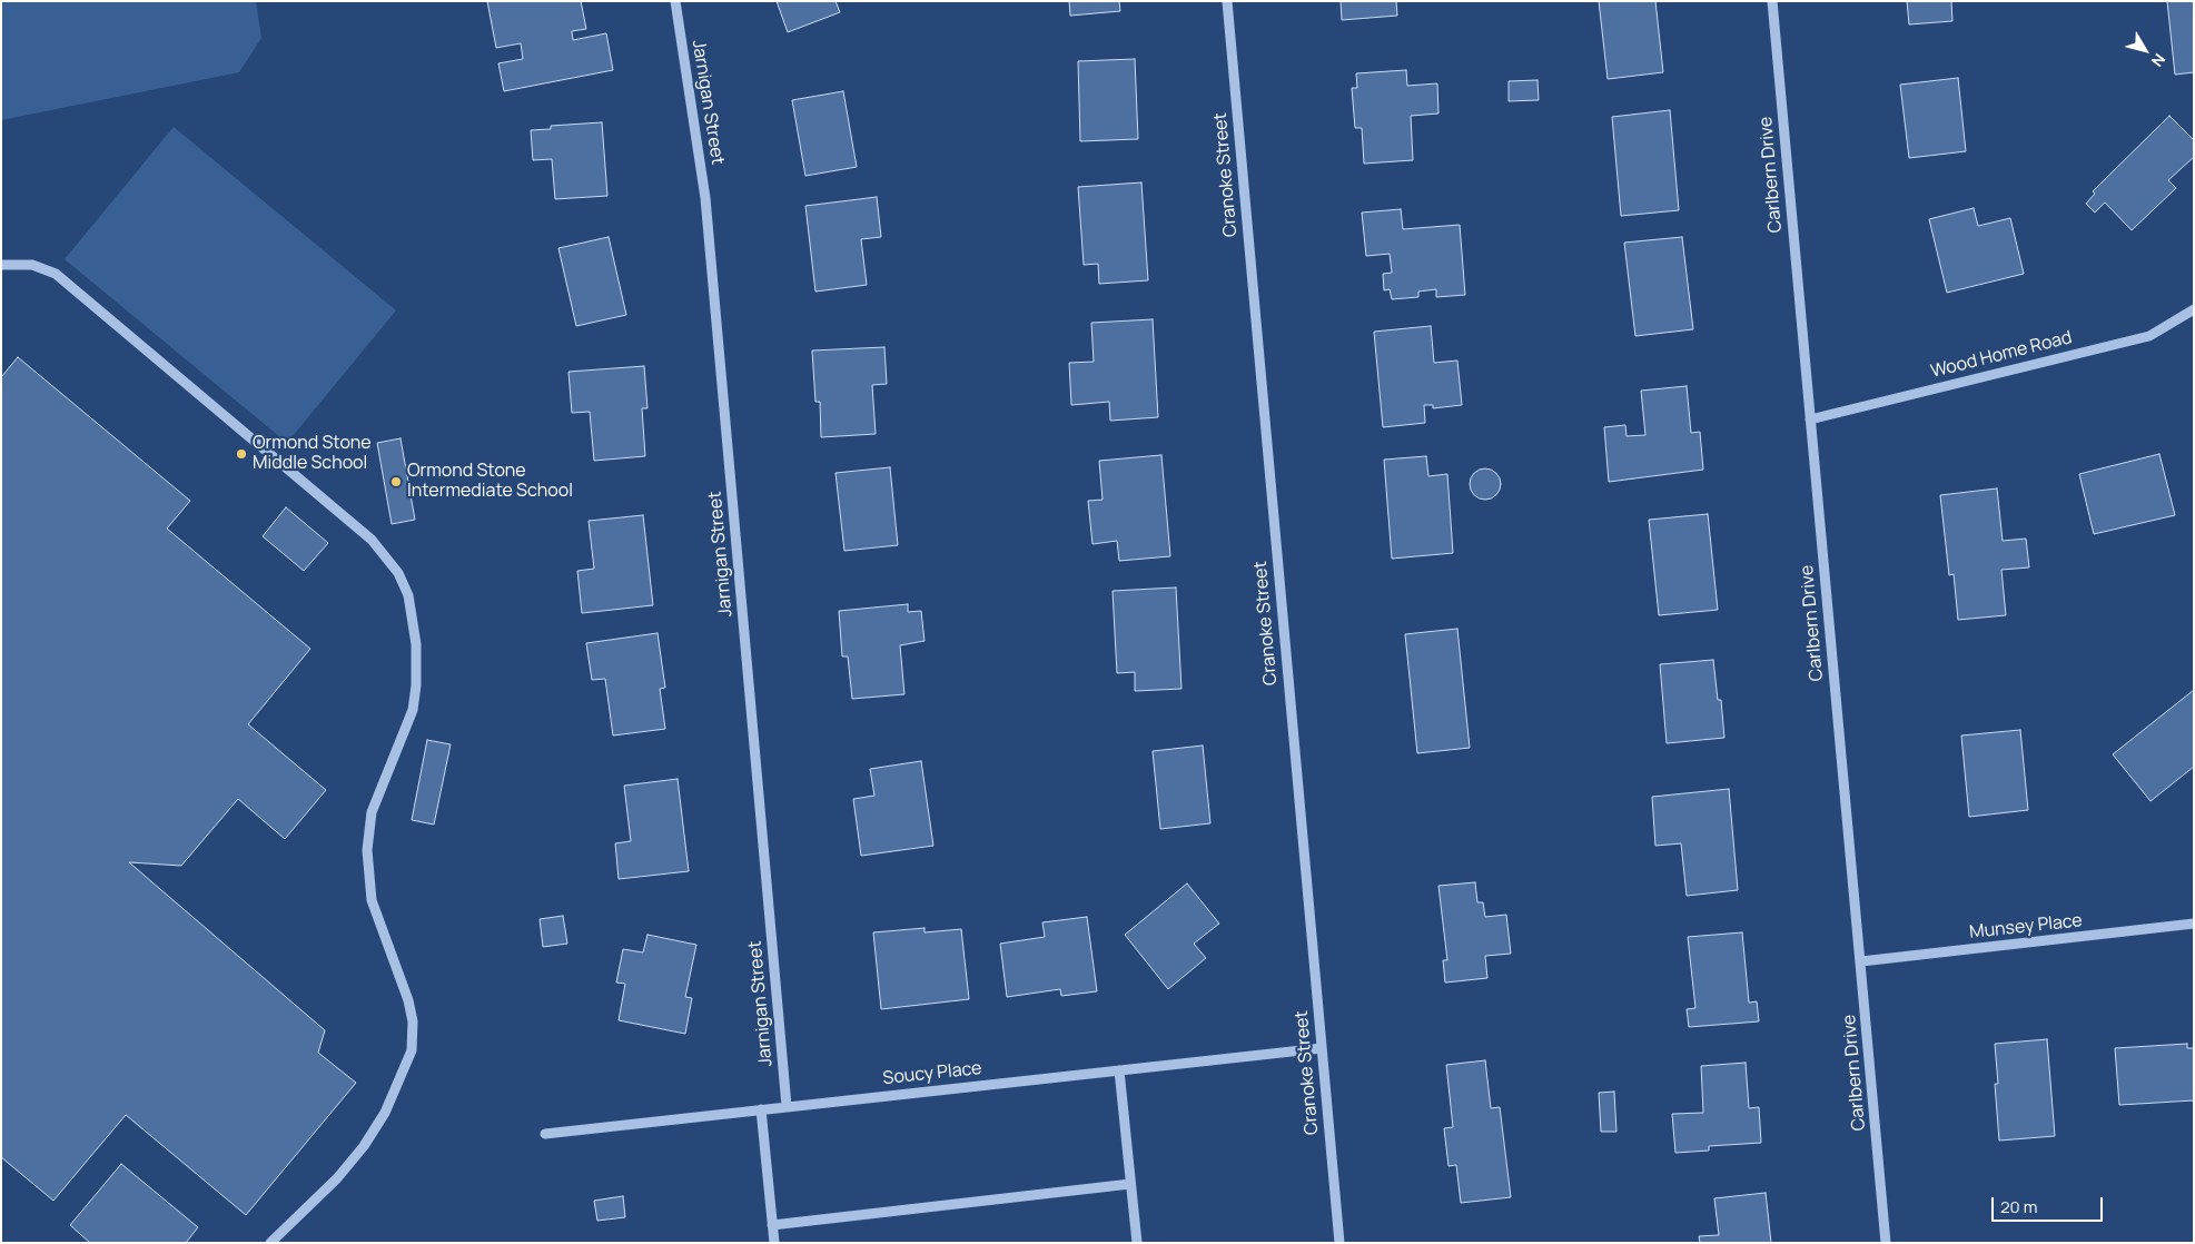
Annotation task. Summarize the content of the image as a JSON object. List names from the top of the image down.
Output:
{
  "streets": {
    "street": [
      "Jarnigan Street",
      "Cranoke Street",
      "Carlbern Drive",
      "Wood Home Road",
      "Munsey Place",
      "Soucy Place"
    ]
  },
  "crossings": [
    ["Jarnigan Street", "Soucy Place"],
    ["Cranoke Street", "Soucy Place"],
    ["Carlbern Drive", "Wood Home Road"],
    ["Carlbern Drive", "Munsey Place"]
  ],
  "places": ["Ormond Stone Middle School", "Ormond Stone Intermediate School"],
  "scale_bar": "20 m",
  "north": "bottom right"
}
